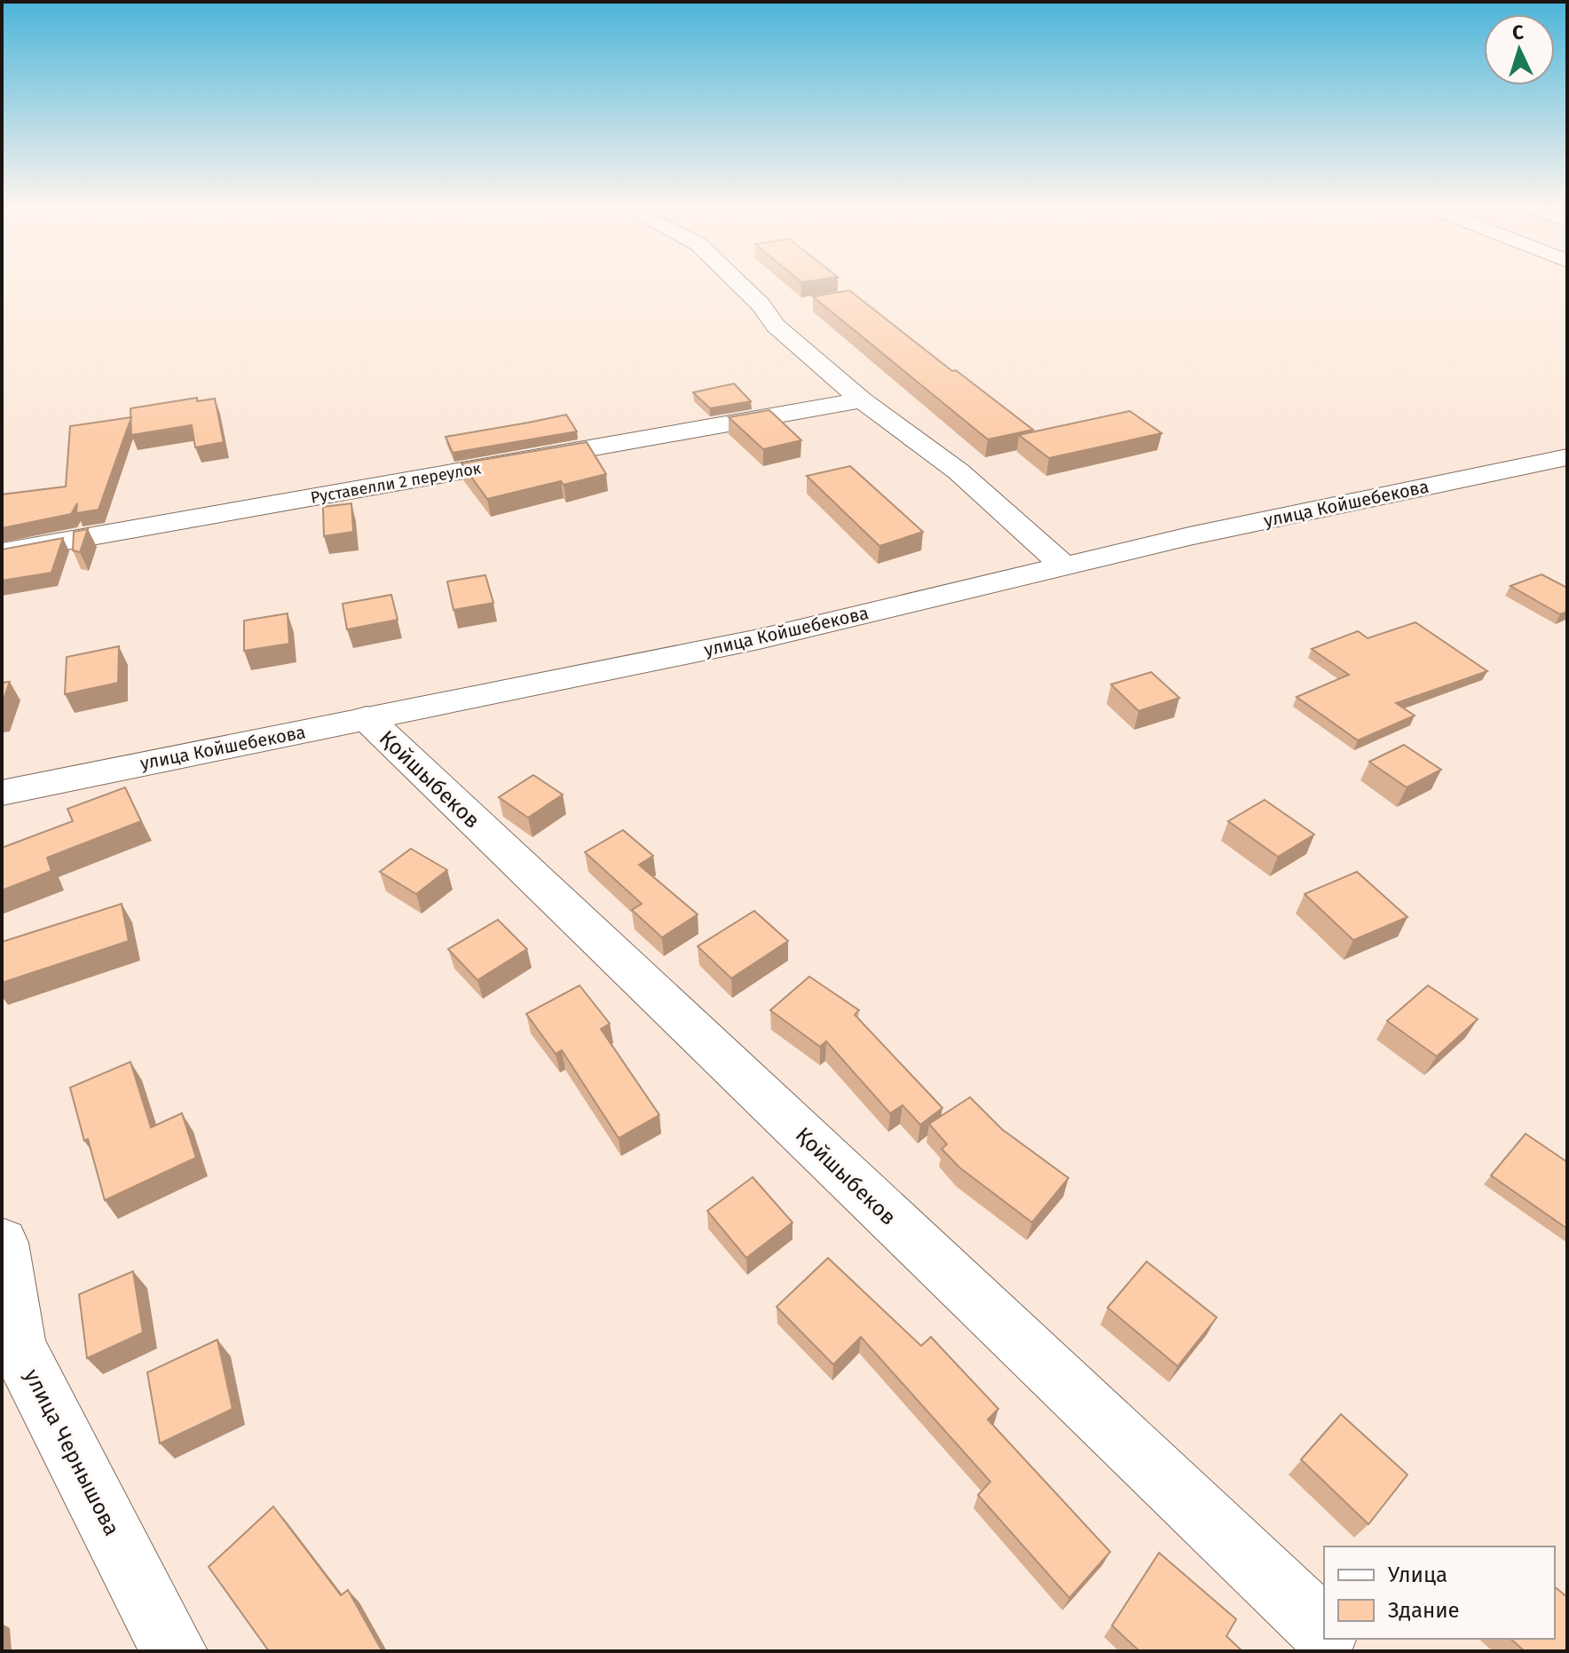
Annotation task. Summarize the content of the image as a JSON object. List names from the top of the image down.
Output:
{
  "streets": {
    "street": [
      "Руставелли 2 переулок",
      "улица Койшебекова",
      "Қойшыбеков",
      "улица Чернышова"
    ]
  },
  "crossings": [
    ["улица Койшебекова", "Қойшыбеков"]
  ],
  "legend": ["Улица", "Здание"],
  "north": "top"
}
